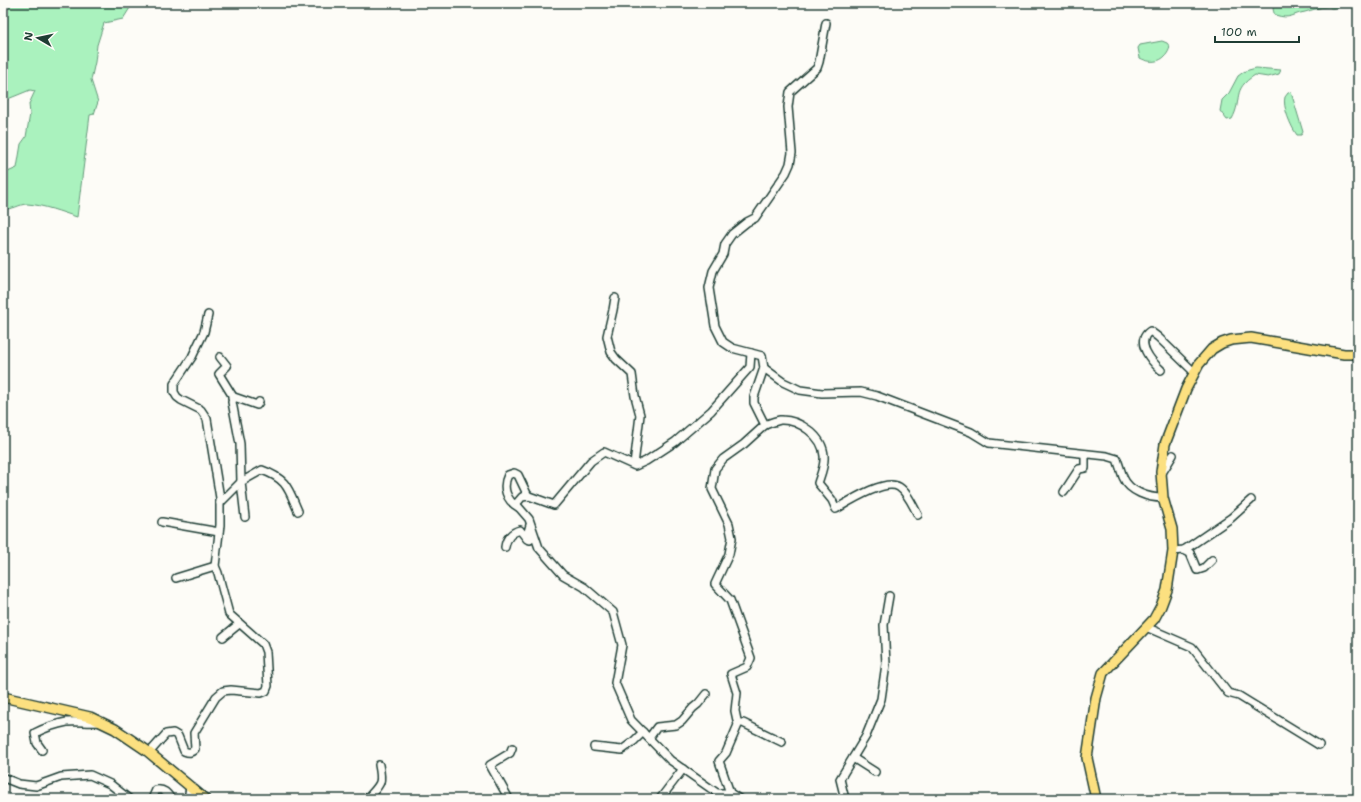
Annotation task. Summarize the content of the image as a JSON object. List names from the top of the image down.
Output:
{
  "scale_bar": "100 m",
  "north": "left"
}
